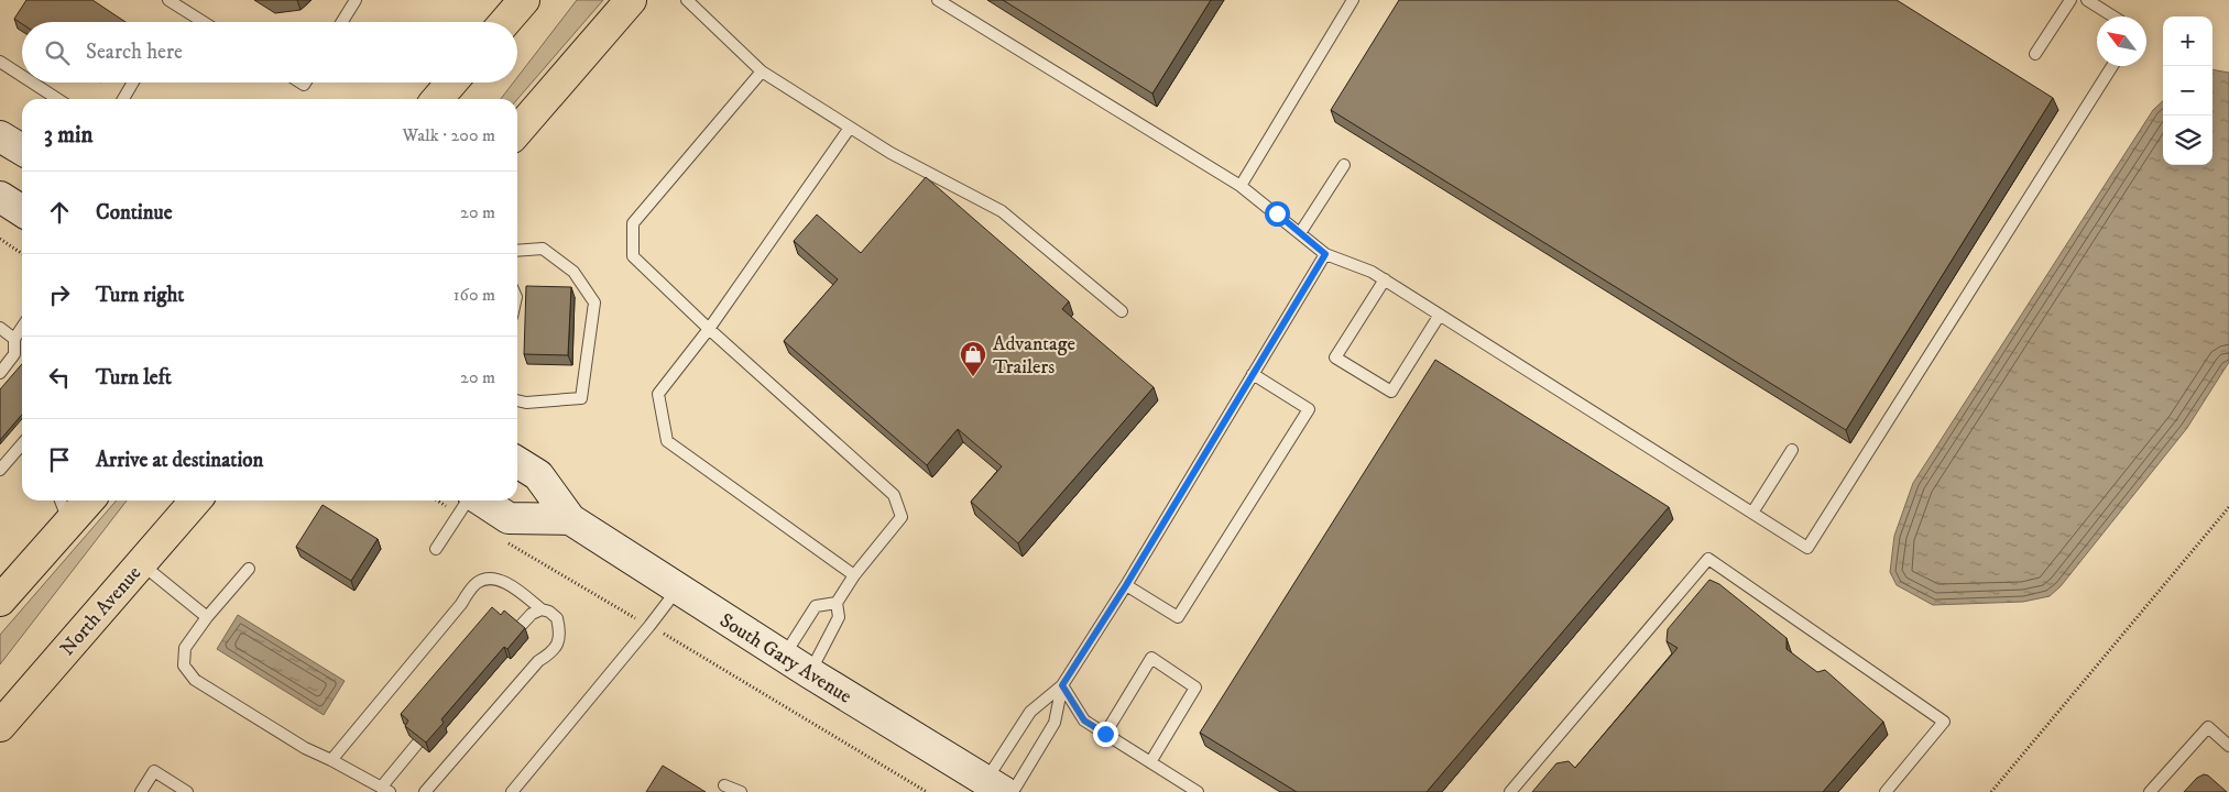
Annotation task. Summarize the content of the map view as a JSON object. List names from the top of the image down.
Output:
{
  "streets": {
    "main road": ["North Avenue", "South Gary Avenue"]
  },
  "places": {
    "shop": ["Advantage Trailers"]
  },
  "north": "top left",
  "page": {
    "map_buttons": ["+", "−"],
    "search": "Search here",
    "heading": ["3 min", "Walk · 200 m"],
    "list": [
      ["Continue", "20 m"],
      ["Turn right", "160 m"],
      ["Turn left", "20 m"],
      "Arrive at destination"
    ]
  }
}
